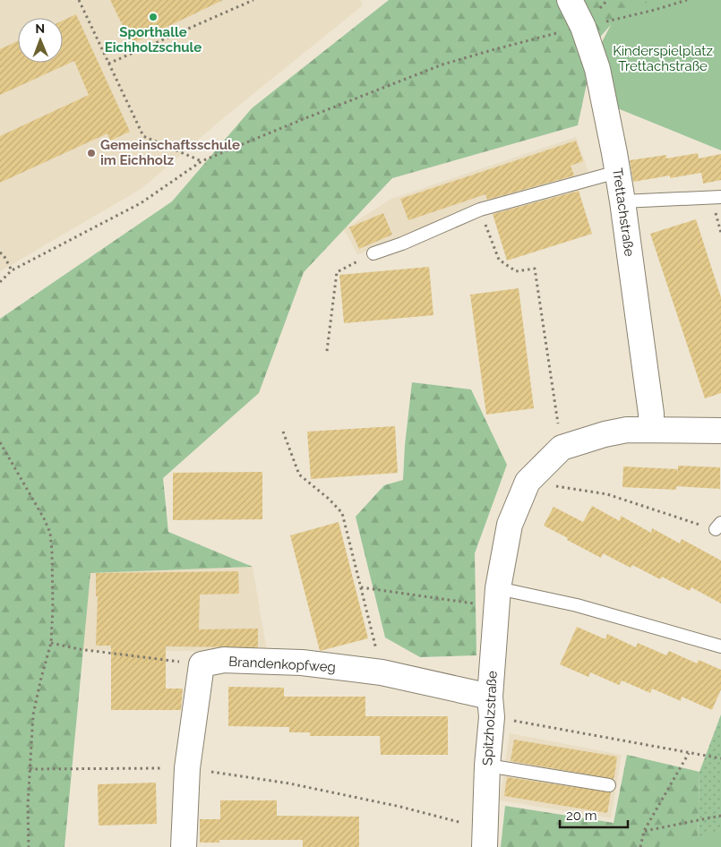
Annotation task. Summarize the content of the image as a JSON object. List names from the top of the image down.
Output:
{
  "streets": {
    "street": ["Trettachstraße", "Brandenkopfweg", "Spitzholzstraße"]
  },
  "crossings": [
    ["Trettachstraße", "Spitzholzstraße"],
    ["Brandenkopfweg", "Spitzholzstraße"]
  ],
  "parks": ["Kinderspielplatz Trettachstraße"],
  "places": ["Sporthalle Eichholzschule", "Gemeinschaftsschule im Eichholz"],
  "scale_bar": "20 m",
  "north": "top"
}
